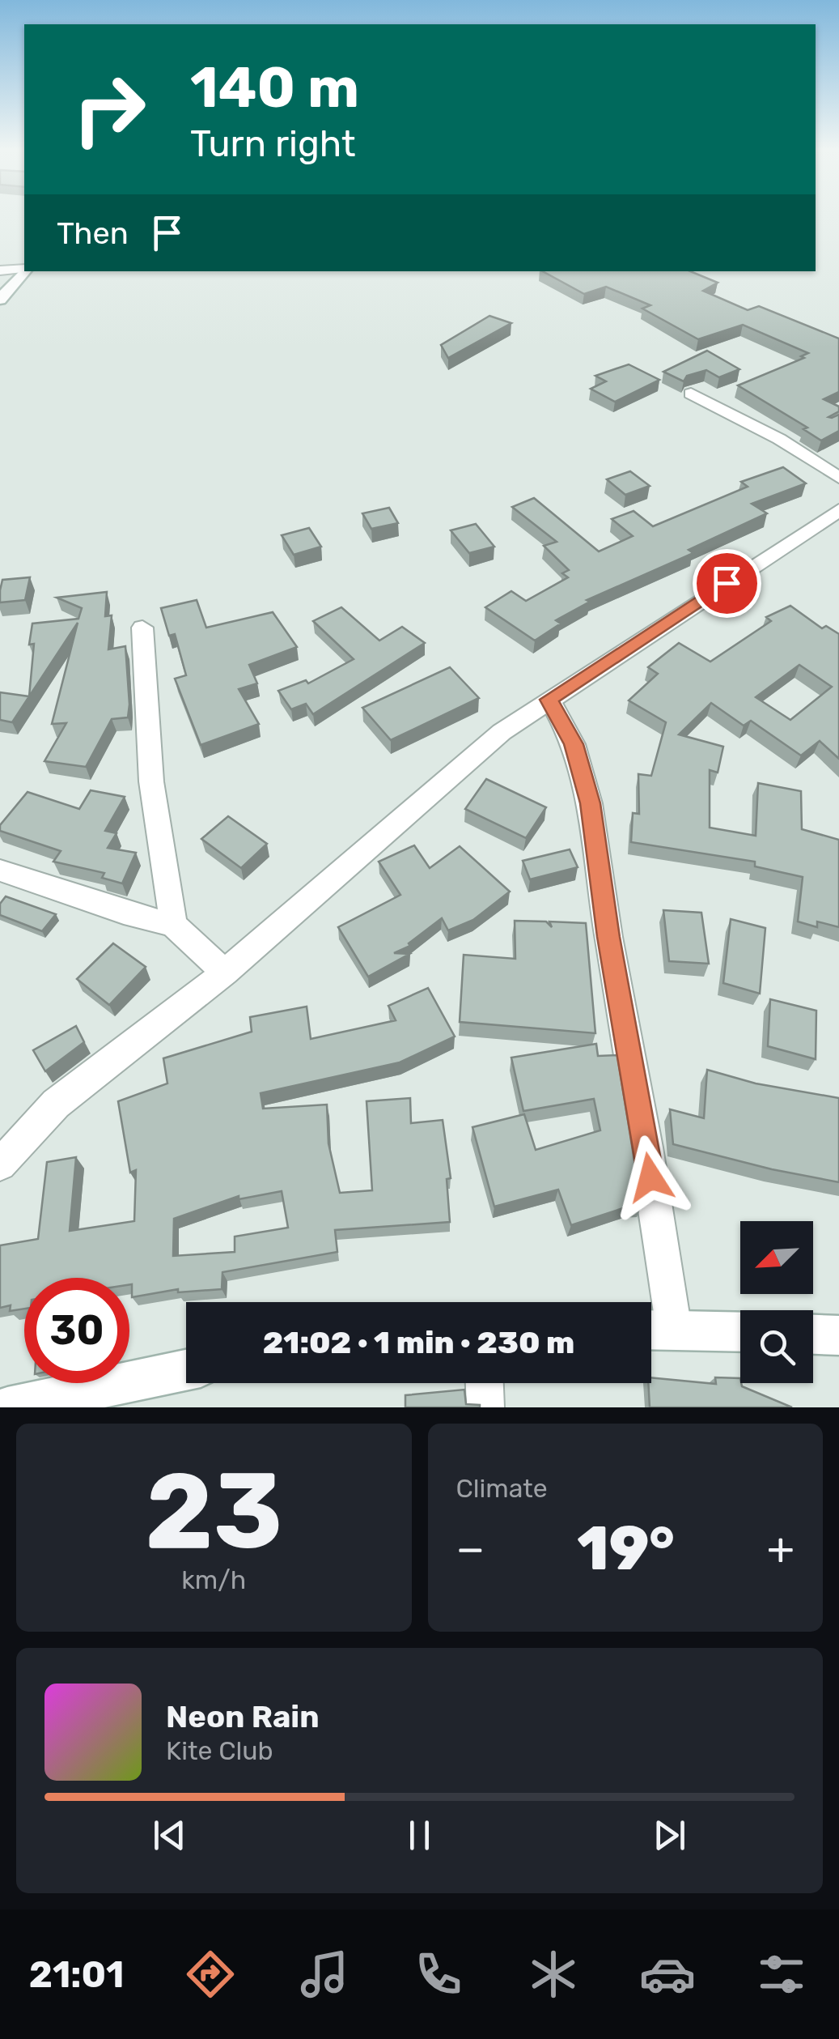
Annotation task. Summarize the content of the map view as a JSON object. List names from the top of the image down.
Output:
{
  "north": "bottom left",
  "page": {
    "turn": ["140 m", "Turn right"],
    "then": "Then",
    "limit": "30",
    "trip": "21:02 · 1 min · 230 m",
    "tile": [
      ["23", "km/h"],
      "Climate"
    ],
    "heat": ["−", "19°", "+"],
    "song": ["Neon Rain", "Kite Club"],
    "tabs": "21:01"
  }
}
